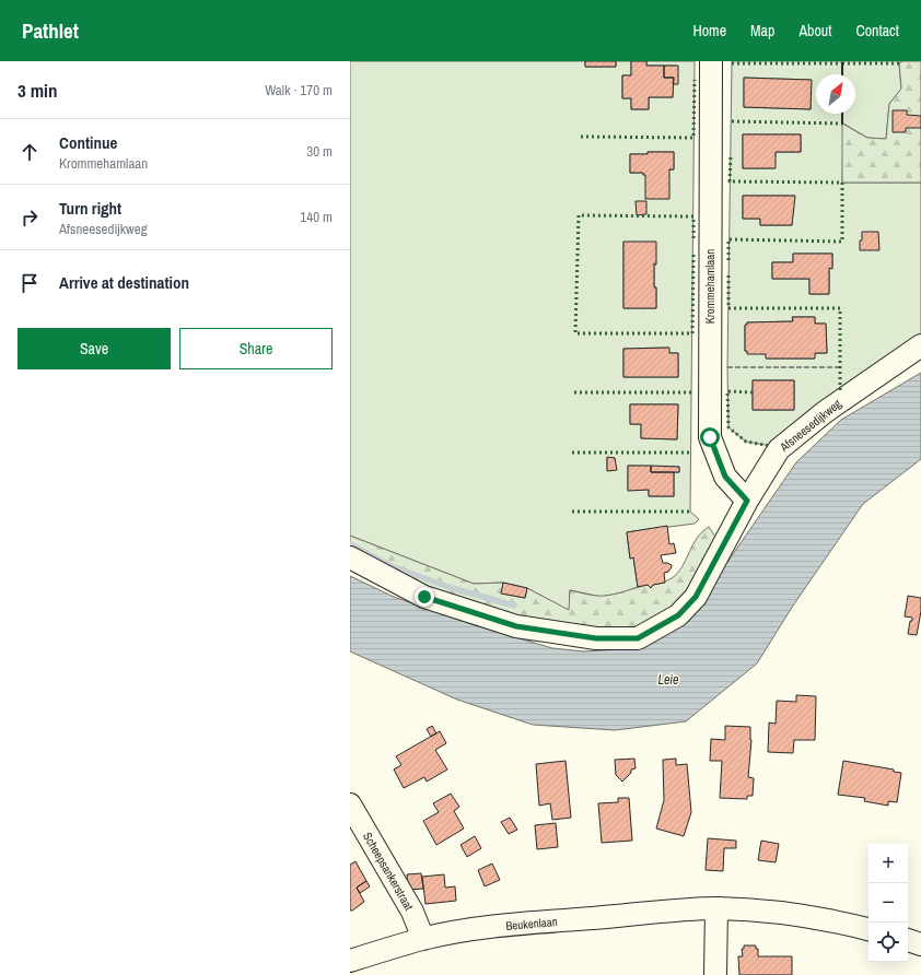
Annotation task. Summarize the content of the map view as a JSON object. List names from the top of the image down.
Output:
{
  "streets": {
    "street": [
      "Krommehamlaan",
      "Afsneesedijkweg",
      "Scheepsankerstraat",
      "Beukenlaan"
    ]
  },
  "crossings": [
    ["Krommehamlaan", "Afsneesedijkweg"],
    ["Scheepsankerstraat", "Beukenlaan"]
  ],
  "water": ["Leie"],
  "north": "top right",
  "page": {
    "header": "Pathlet",
    "nav": [
      "Home",
      "Map",
      "About",
      "Contact"
    ],
    "heading": ["3 min", "Walk · 170 m"],
    "list": [
      ["Continue", "Krommehamlaan", "30 m"],
      ["Turn right", "Afsneesedijkweg", "140 m"],
      "Arrive at destination"
    ],
    "buttons": ["Save", "Share"],
    "map_buttons": ["+", "−"]
  }
}
